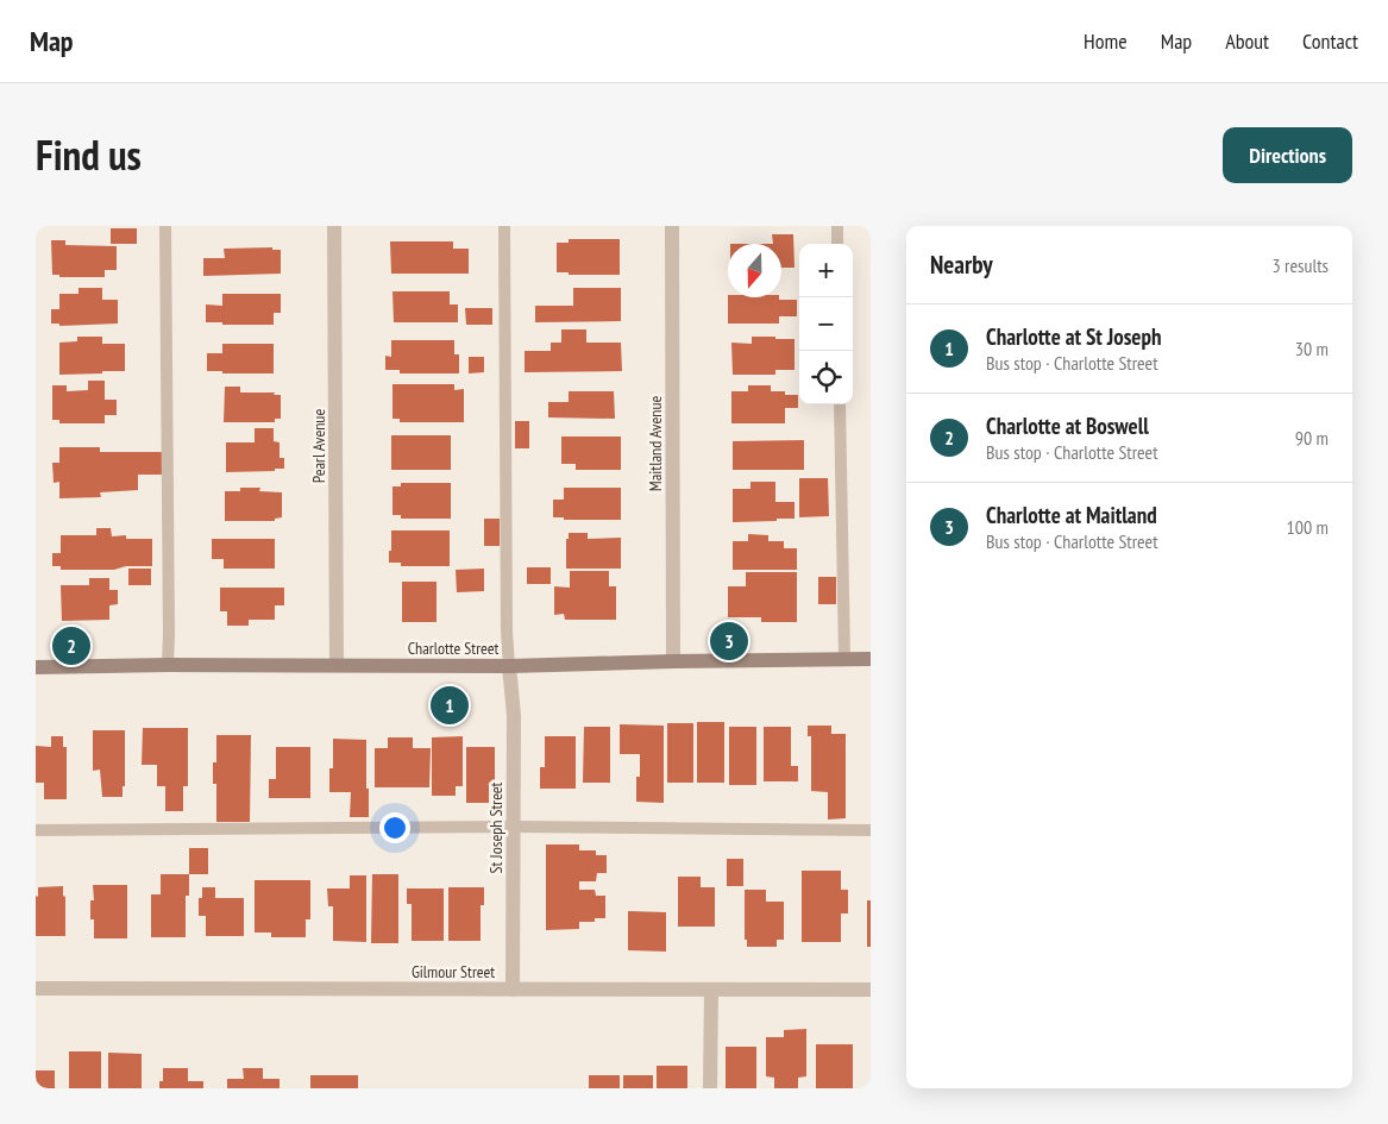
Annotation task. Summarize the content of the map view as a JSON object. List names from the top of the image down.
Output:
{
  "streets": {
    "main road": ["Charlotte Street"],
    "street": [
      "Maitland Avenue",
      "Pearl Avenue",
      "St Joseph Street",
      "Gilmour Street"
    ]
  },
  "crossings": [
    ["Maitland Avenue", "Charlotte Street"],
    ["Pearl Avenue", "Charlotte Street"],
    ["Charlotte Street", "St Joseph Street"],
    ["St Joseph Street", "Gilmour Street"]
  ],
  "north": "bottom",
  "page": {
    "header": "Map",
    "nav": [
      "Home",
      "Map",
      "About",
      "Contact"
    ],
    "title": "Find us",
    "buttons": "Directions",
    "heading": ["Nearby", "3 results"],
    "map_buttons": ["+", "−"],
    "list": [
      {
        "mark": "1",
        "name": "Charlotte at St Joseph",
        "note": "Bus stop · Charlotte Street",
        "value": "30 m"
      },
      {
        "mark": "2",
        "name": "Charlotte at Boswell",
        "note": "Bus stop · Charlotte Street",
        "value": "90 m"
      },
      {
        "mark": "3",
        "name": "Charlotte at Maitland",
        "note": "Bus stop · Charlotte Street",
        "value": "100 m"
      }
    ],
    "pins": ["3", "2", "1"]
  }
}
